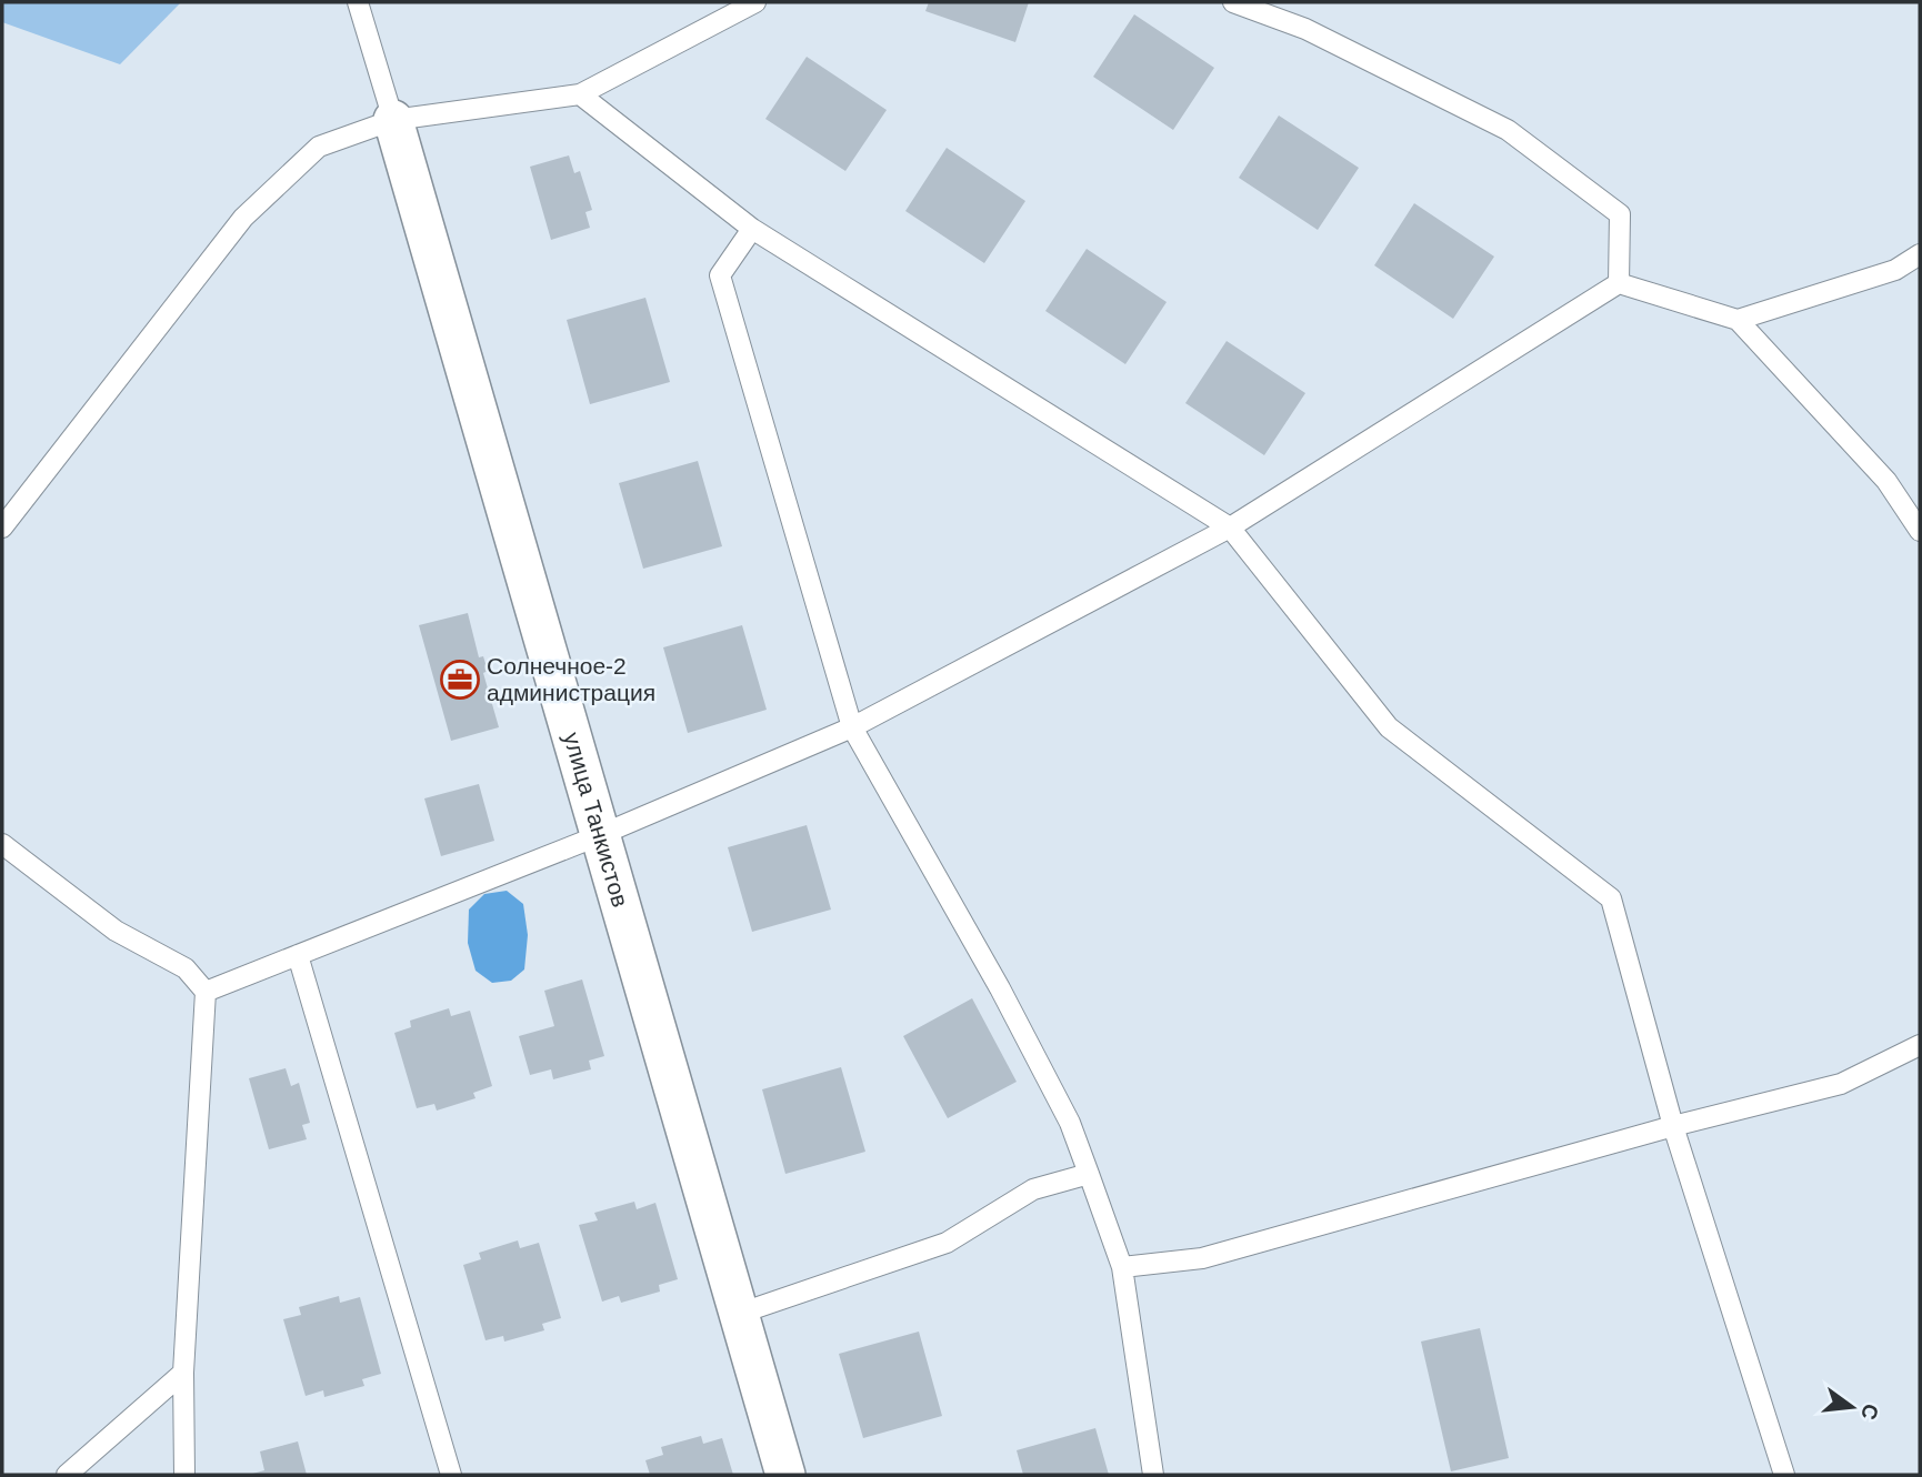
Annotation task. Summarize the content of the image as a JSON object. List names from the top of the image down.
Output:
{
  "streets": {
    "street": ["улица Танкистов"]
  },
  "places": {
    "office": ["Солнечное-2 администрация"]
  },
  "north": "right"
}
